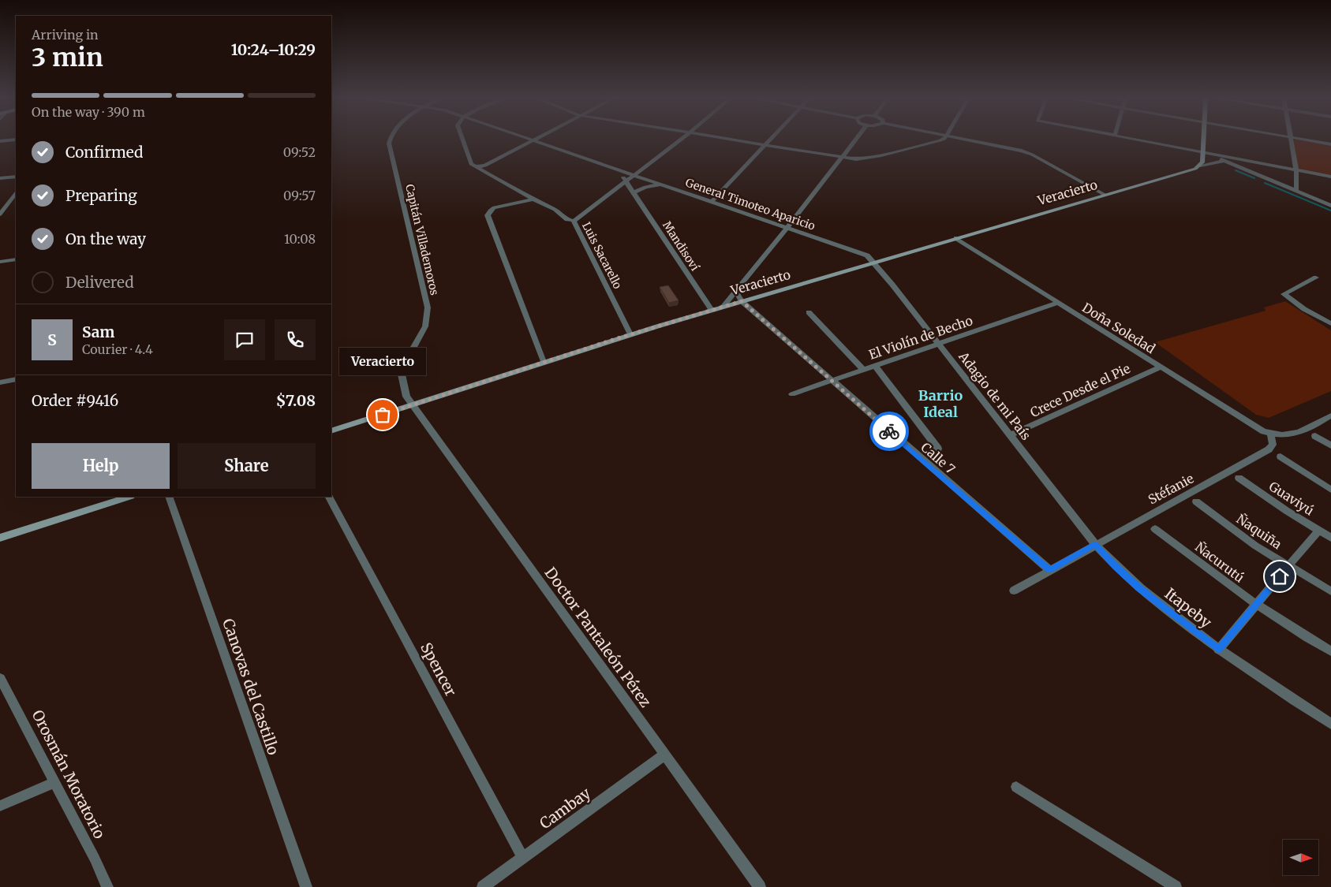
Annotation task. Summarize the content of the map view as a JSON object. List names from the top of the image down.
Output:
{
  "streets": {
    "street": [
      "Veracierto",
      "General Timoteo Aparicio",
      "Capitán Villademoros",
      "Mandisoví",
      "Luis Sacarello",
      "Doña Soledad",
      "El Violín de Becho",
      "Crece Desde el Pie",
      "Adagio de mi País",
      "Calle 7",
      "Stéfanie",
      "Guaviyú",
      "Ñaquiña",
      "Ñacurutú",
      "Itapeby",
      "Doctor Pantaleón Pérez",
      "Spencer",
      "Canovas del Castillo",
      "Orosmán Moratorio",
      "Cambay"
    ]
  },
  "crossings": [
    ["Veracierto", "General Timoteo Aparicio"],
    ["Veracierto", "Capitán Villademoros"],
    ["Veracierto", "Mandisoví"],
    ["Veracierto", "Luis Sacarello"],
    ["Veracierto", "Doña Soledad"],
    ["Veracierto", "Adagio de mi País"],
    ["Veracierto", "Calle 7"],
    ["Veracierto", "Doctor Pantaleón Pérez"],
    ["General Timoteo Aparicio", "Adagio de mi País"],
    ["Capitán Villademoros", "Doctor Pantaleón Pérez"],
    ["Doña Soledad", "El Violín de Becho"],
    ["Doña Soledad", "Crece Desde el Pie"],
    ["Doña Soledad", "Stéfanie"],
    ["El Violín de Becho", "Adagio de mi País"],
    ["El Violín de Becho", "Calle 7"],
    ["Crece Desde el Pie", "Adagio de mi País"],
    ["Adagio de mi País", "Stéfanie"],
    ["Adagio de mi País", "Itapeby"],
    ["Calle 7", "Stéfanie"],
    ["Stéfanie", "Itapeby"],
    ["Doctor Pantaleón Pérez", "Cambay"],
    ["Spencer", "Cambay"]
  ],
  "districts": ["Barrio Ideal"],
  "places": ["Veracierto"],
  "north": "right",
  "page": {
    "heading": ["3 min", "Arriving in", "10:24–10:29"],
    "panel": [
      "Sam",
      "Courier · 4.4",
      "Order #9416",
      "$7.08"
    ],
    "bar": "On the way · 390 m",
    "list": [
      ["Confirmed", "09:52"],
      ["Preparing", "09:57"],
      ["On the way", "10:08"],
      "Delivered"
    ],
    "round": "S",
    "bubble": "Veracierto",
    "buttons": ["Help", "Share"]
  }
}
